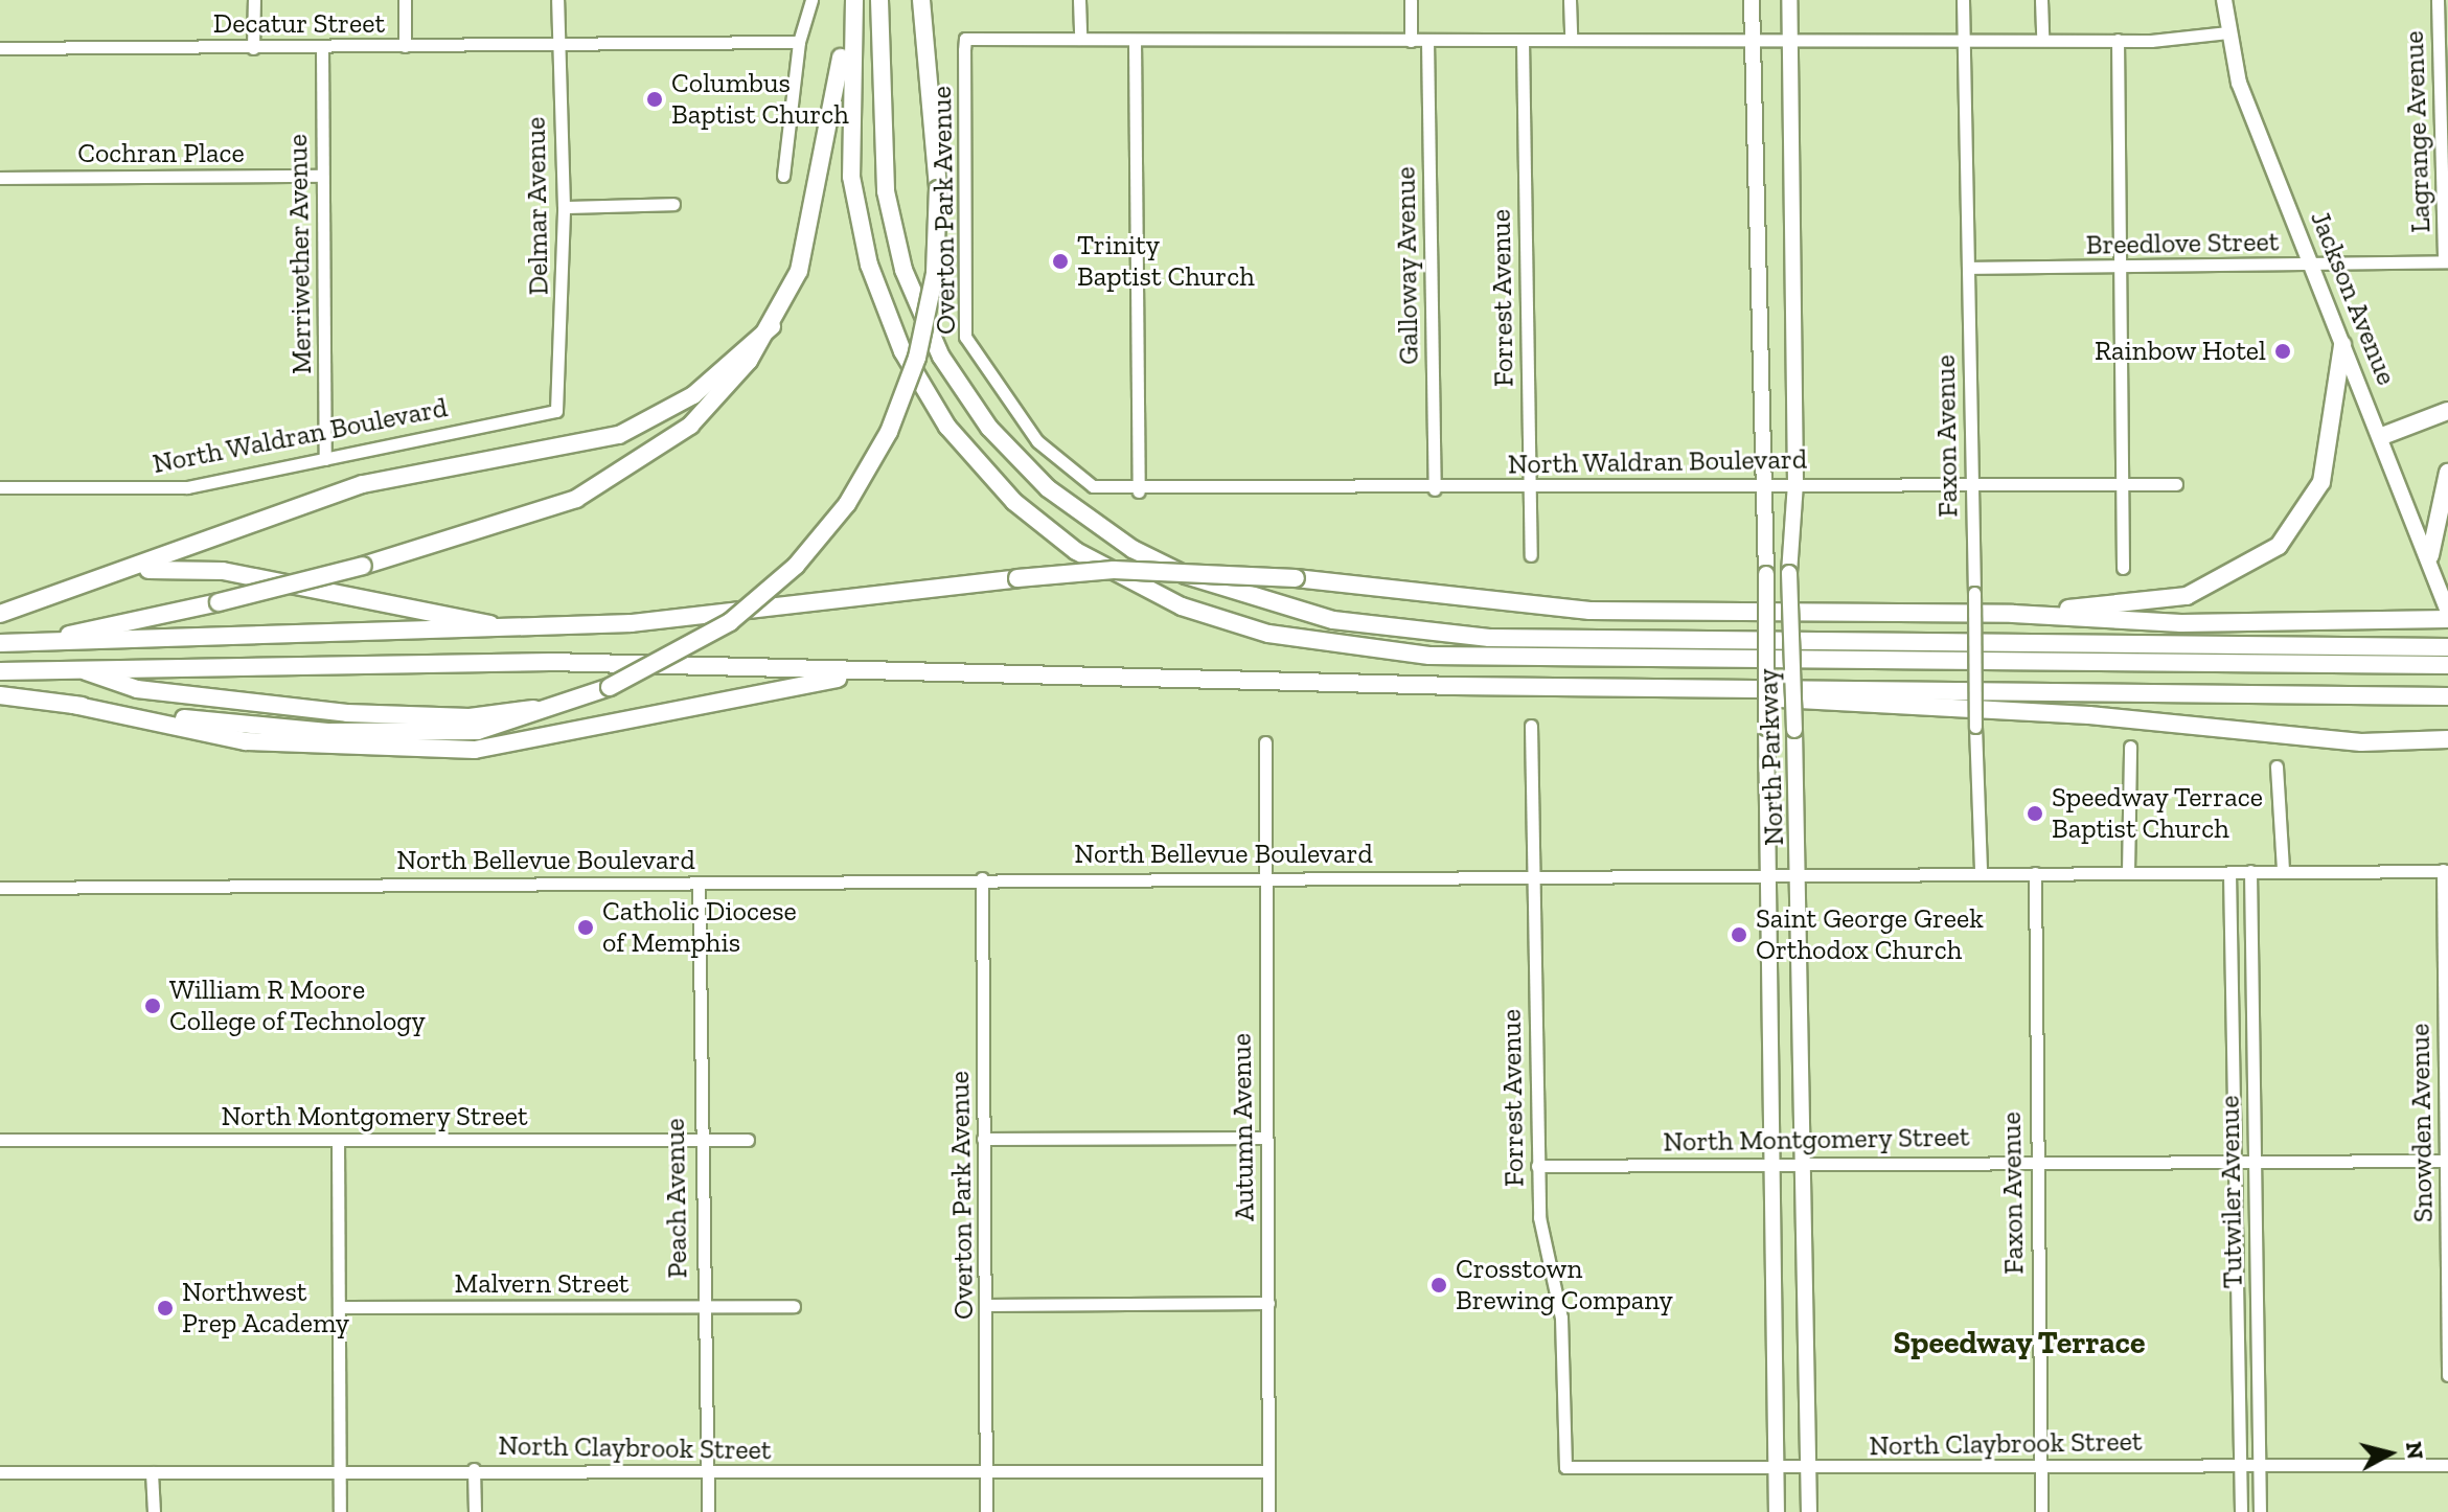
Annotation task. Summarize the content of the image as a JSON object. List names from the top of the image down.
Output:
{
  "streets": {
    "main road": ["Jackson Avenue", "North Parkway"],
    "street": [
      "Decatur Street",
      "Lagrange Avenue",
      "Cochran Place",
      "Delmar Avenue",
      "Overton Park Avenue",
      "Breedlove Street",
      "Merriwether Avenue",
      "Galloway Avenue",
      "Forrest Avenue",
      "North Waldran Boulevard",
      "Faxon Avenue",
      "North Bellevue Boulevard",
      "North Montgomery Street",
      "Snowden Avenue",
      "Autumn Avenue",
      "Tutwiler Avenue",
      "Peach Avenue",
      "Malvern Street",
      "North Claybrook Street"
    ]
  },
  "crossings": [
    ["Decatur Street", "Delmar Avenue"],
    ["Decatur Street", "Merriwether Avenue"],
    ["Lagrange Avenue", "Breedlove Street"],
    ["Cochran Place", "Merriwether Avenue"],
    ["Delmar Avenue", "North Waldran Boulevard"],
    ["Overton Park Avenue", "North Waldran Boulevard"],
    ["Overton Park Avenue", "North Bellevue Boulevard"],
    ["Overton Park Avenue", "North Claybrook Street"],
    ["Breedlove Street", "Jackson Avenue"],
    ["Breedlove Street", "Faxon Avenue"],
    ["Merriwether Avenue", "North Waldran Boulevard"],
    ["Galloway Avenue", "North Waldran Boulevard"],
    ["Forrest Avenue", "North Waldran Boulevard"],
    ["Forrest Avenue", "North Bellevue Boulevard"],
    ["Forrest Avenue", "North Montgomery Street"],
    ["Forrest Avenue", "North Claybrook Street"],
    ["North Waldran Boulevard", "Faxon Avenue"],
    ["North Waldran Boulevard", "North Parkway"],
    ["Faxon Avenue", "North Bellevue Boulevard"],
    ["Faxon Avenue", "North Montgomery Street"],
    ["Faxon Avenue", "North Claybrook Street"],
    ["North Parkway", "North Bellevue Boulevard"],
    ["North Parkway", "North Montgomery Street"],
    ["North Parkway", "North Claybrook Street"],
    ["North Bellevue Boulevard", "Snowden Avenue"],
    ["North Bellevue Boulevard", "Autumn Avenue"],
    ["North Bellevue Boulevard", "Tutwiler Avenue"],
    ["North Bellevue Boulevard", "Peach Avenue"],
    ["North Montgomery Street", "Snowden Avenue"],
    ["North Montgomery Street", "Tutwiler Avenue"],
    ["North Montgomery Street", "Peach Avenue"],
    ["Autumn Avenue", "North Claybrook Street"],
    ["Tutwiler Avenue", "North Claybrook Street"],
    ["Peach Avenue", "Malvern Street"],
    ["Peach Avenue", "North Claybrook Street"]
  ],
  "districts": ["Speedway Terrace"],
  "places": [
    "Columbus Baptist Church",
    "Trinity Baptist Church",
    "Rainbow Hotel",
    "Speedway Terrace Baptist Church",
    "Catholic Diocese of Memphis",
    "Saint George Greek Orthodox Church",
    "William R Moore College of Technology",
    "Crosstown Brewing Company",
    "Northwest Prep Academy"
  ],
  "north": "right"
}
